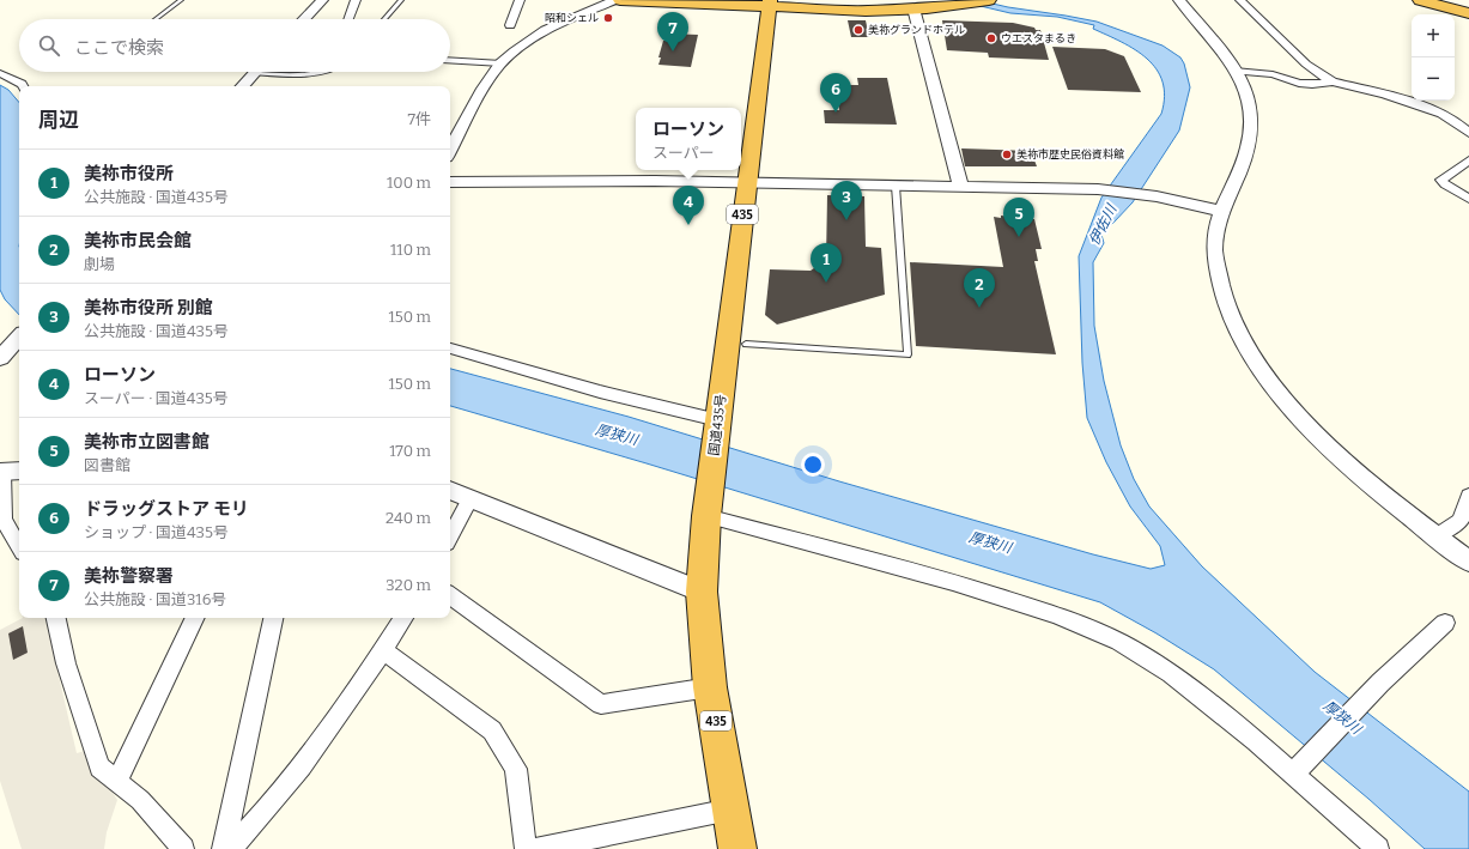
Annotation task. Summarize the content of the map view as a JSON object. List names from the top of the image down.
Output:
{
  "streets": {
    "highway": ["435", "国道435号"]
  },
  "water": ["伊佐川", "厚狭川"],
  "places": [
    "昭和シェル",
    "美祢グランドホテル",
    "ウエスタまるき",
    "美袮市歴史民俗資料館"
  ],
  "page": {
    "pins": [
      "7",
      "6",
      "3",
      "4",
      "5",
      "1",
      "2"
    ],
    "map_buttons": ["+", "−"],
    "search": "ここで検索",
    "heading": ["周辺", "7件"],
    "popup": ["ローソン", "スーパー"],
    "list": [
      {
        "mark": "1",
        "name": "美祢市役所",
        "note": "公共施設 · 国道435号",
        "value": "100 m"
      },
      {
        "mark": "2",
        "name": "美祢市民会館",
        "note": "劇場",
        "value": "110 m"
      },
      {
        "mark": "3",
        "name": "美祢市役所 別館",
        "note": "公共施設 · 国道435号",
        "value": "150 m"
      },
      {
        "mark": "4",
        "name": "ローソン",
        "note": "スーパー · 国道435号",
        "value": "150 m"
      },
      {
        "mark": "5",
        "name": "美祢市立図書館",
        "note": "図書館",
        "value": "170 m"
      },
      {
        "mark": "6",
        "name": "ドラッグストア モリ",
        "note": "ショップ · 国道435号",
        "value": "240 m"
      },
      {
        "mark": "7",
        "name": "美祢警察署",
        "note": "公共施設 · 国道316号",
        "value": "320 m"
      }
    ]
  }
}
